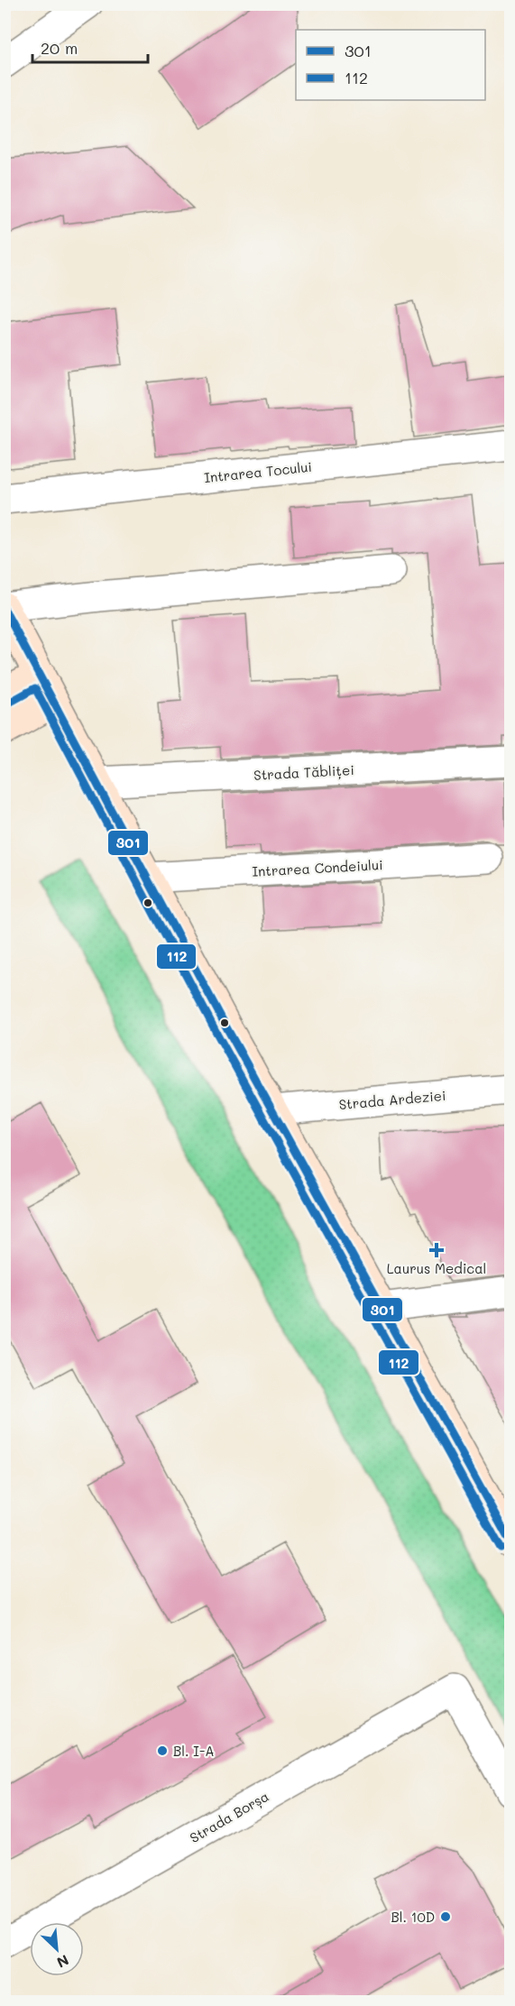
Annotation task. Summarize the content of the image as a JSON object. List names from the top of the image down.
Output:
{
  "streets": {
    "street": [
      "Intrarea Tocului",
      "Strada Tăbliței",
      "Intrarea Condeiului",
      "Strada Ardeziei",
      "Strada Borșa"
    ]
  },
  "places": {
    "health": ["Laurus Medical"],
    "other": ["Bl. I-A", "Bl. 10D"]
  },
  "lines": ["transit line 301", "transit line 112"],
  "legend": ["301", "112"],
  "scale_bar": "20 m",
  "north": "bottom right"
}
